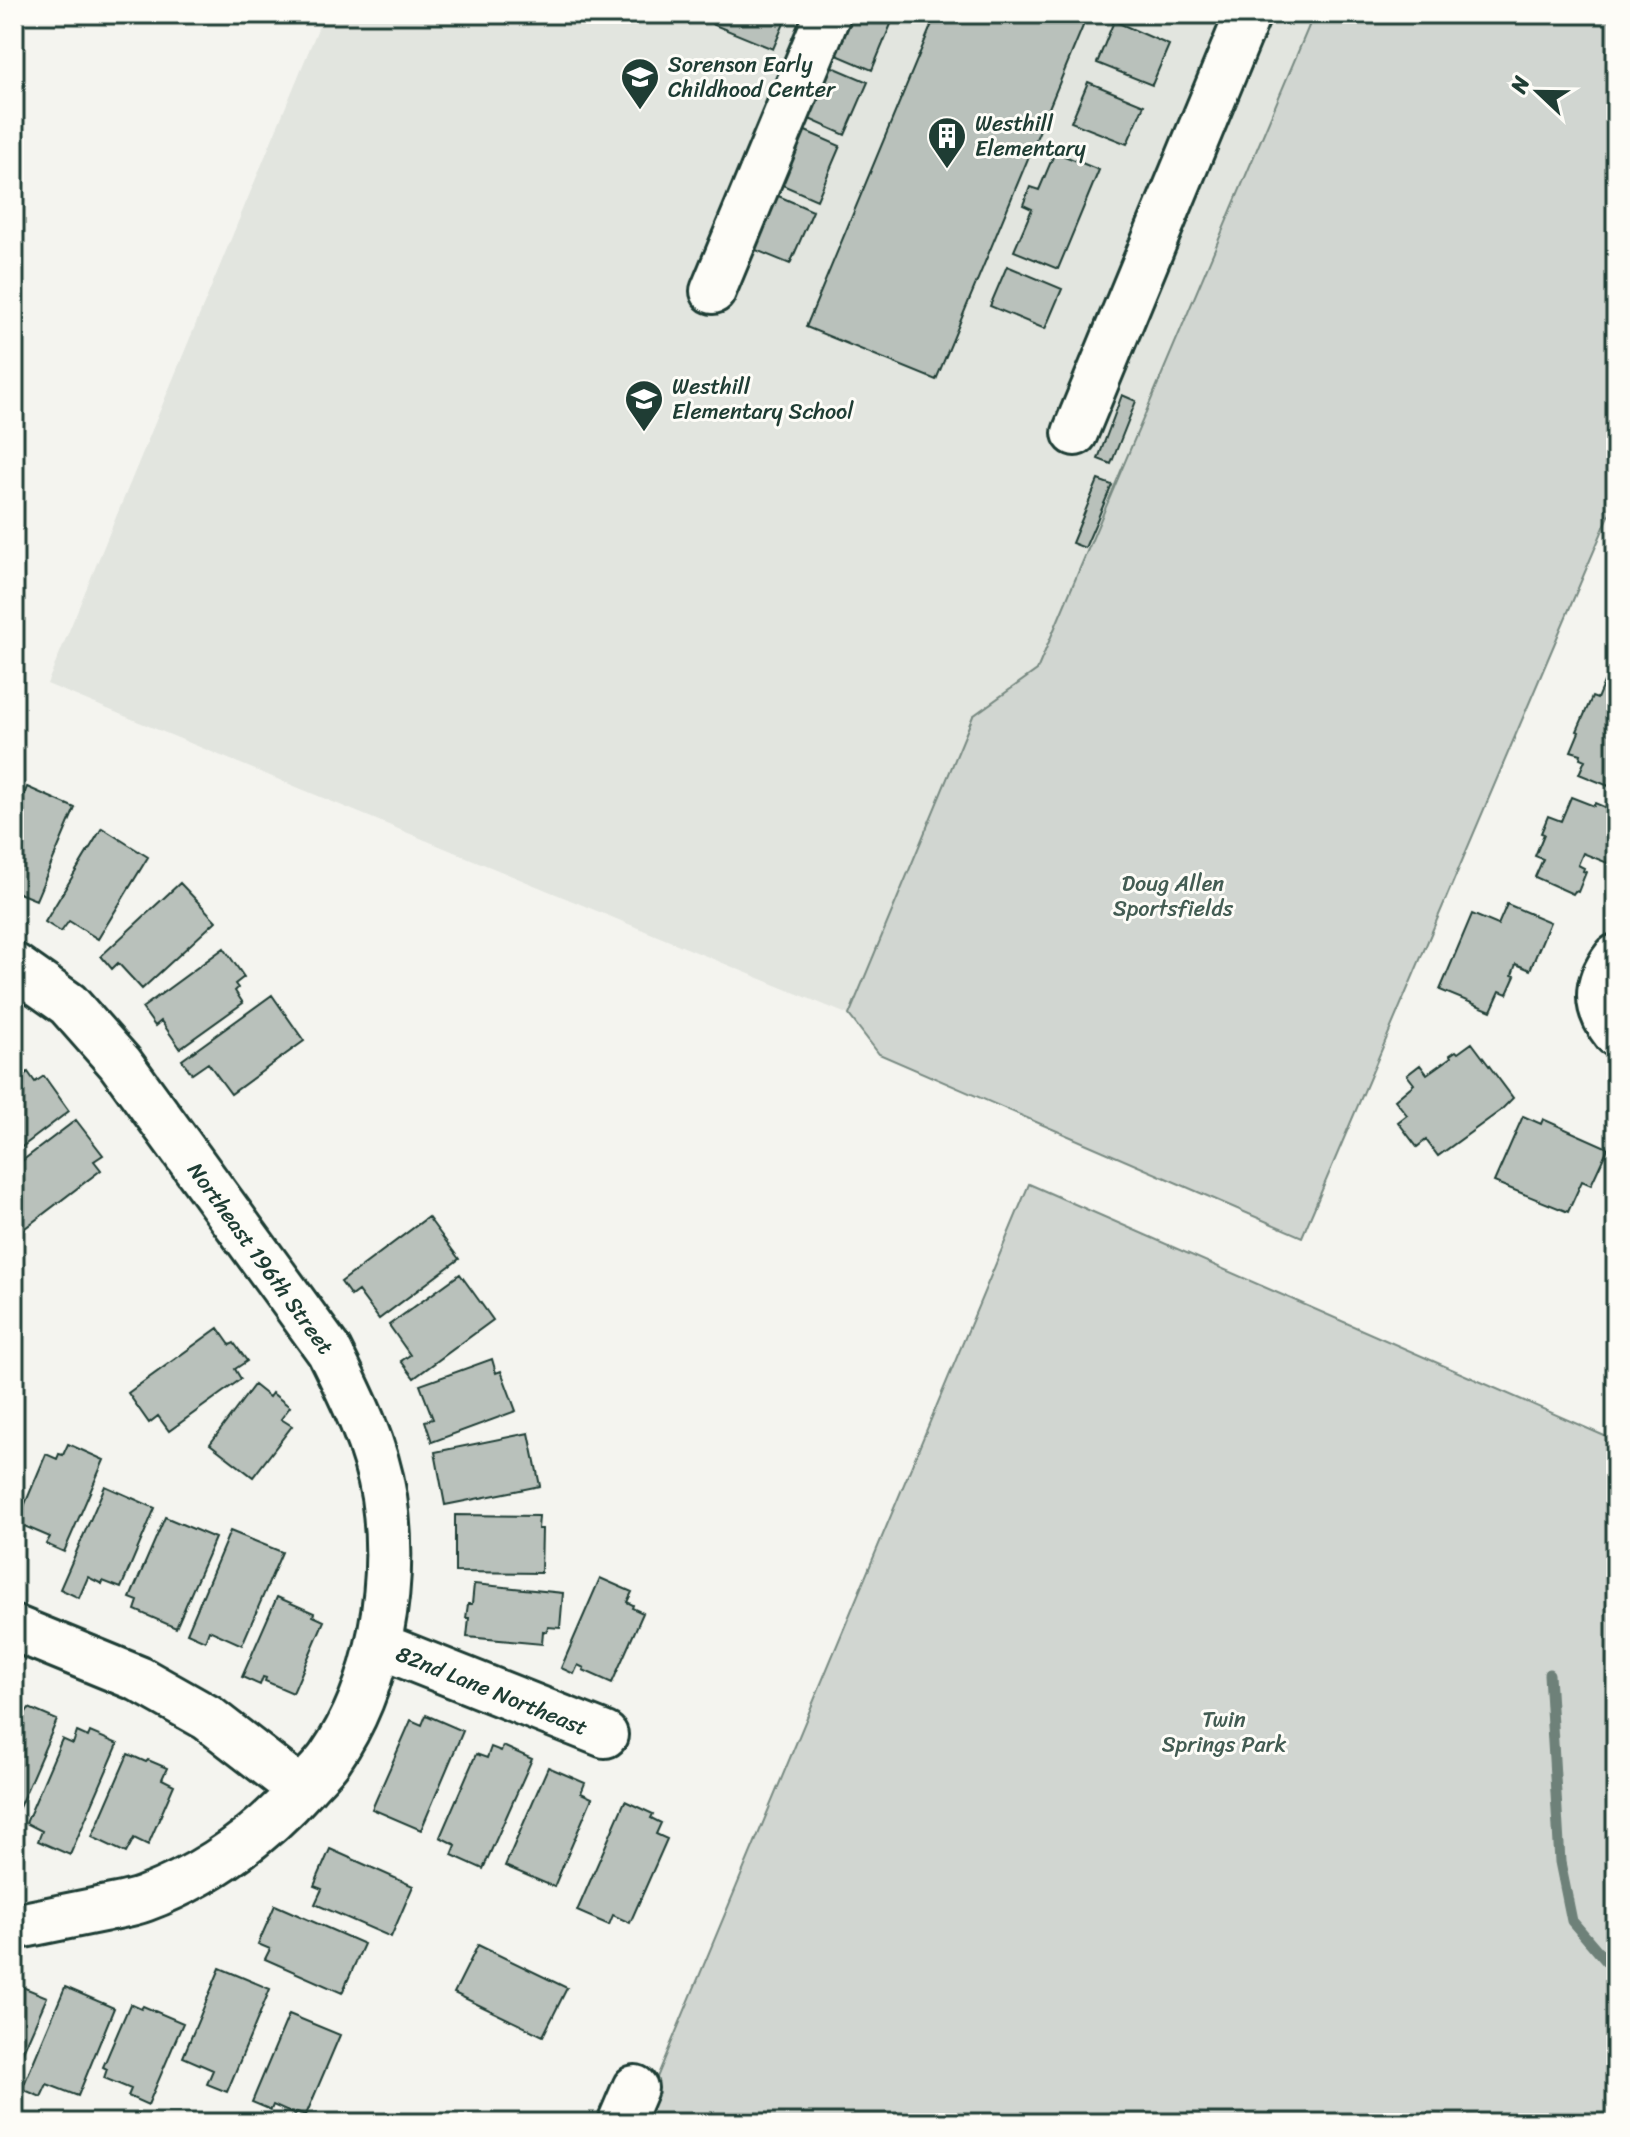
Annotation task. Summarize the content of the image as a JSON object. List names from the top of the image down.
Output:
{
  "streets": {
    "street": ["Northeast 196th Street", "82nd Lane Northeast"]
  },
  "crossings": [
    ["Northeast 196th Street", "82nd Lane Northeast"]
  ],
  "parks": ["Doug Allen Sportsfields", "Twin Springs Park"],
  "places": {
    "school or university": ["Sorenson Early Childhood Center", "Westhill Elementary School"],
    "building": ["Westhill Elementary"]
  },
  "north": "left"
}
